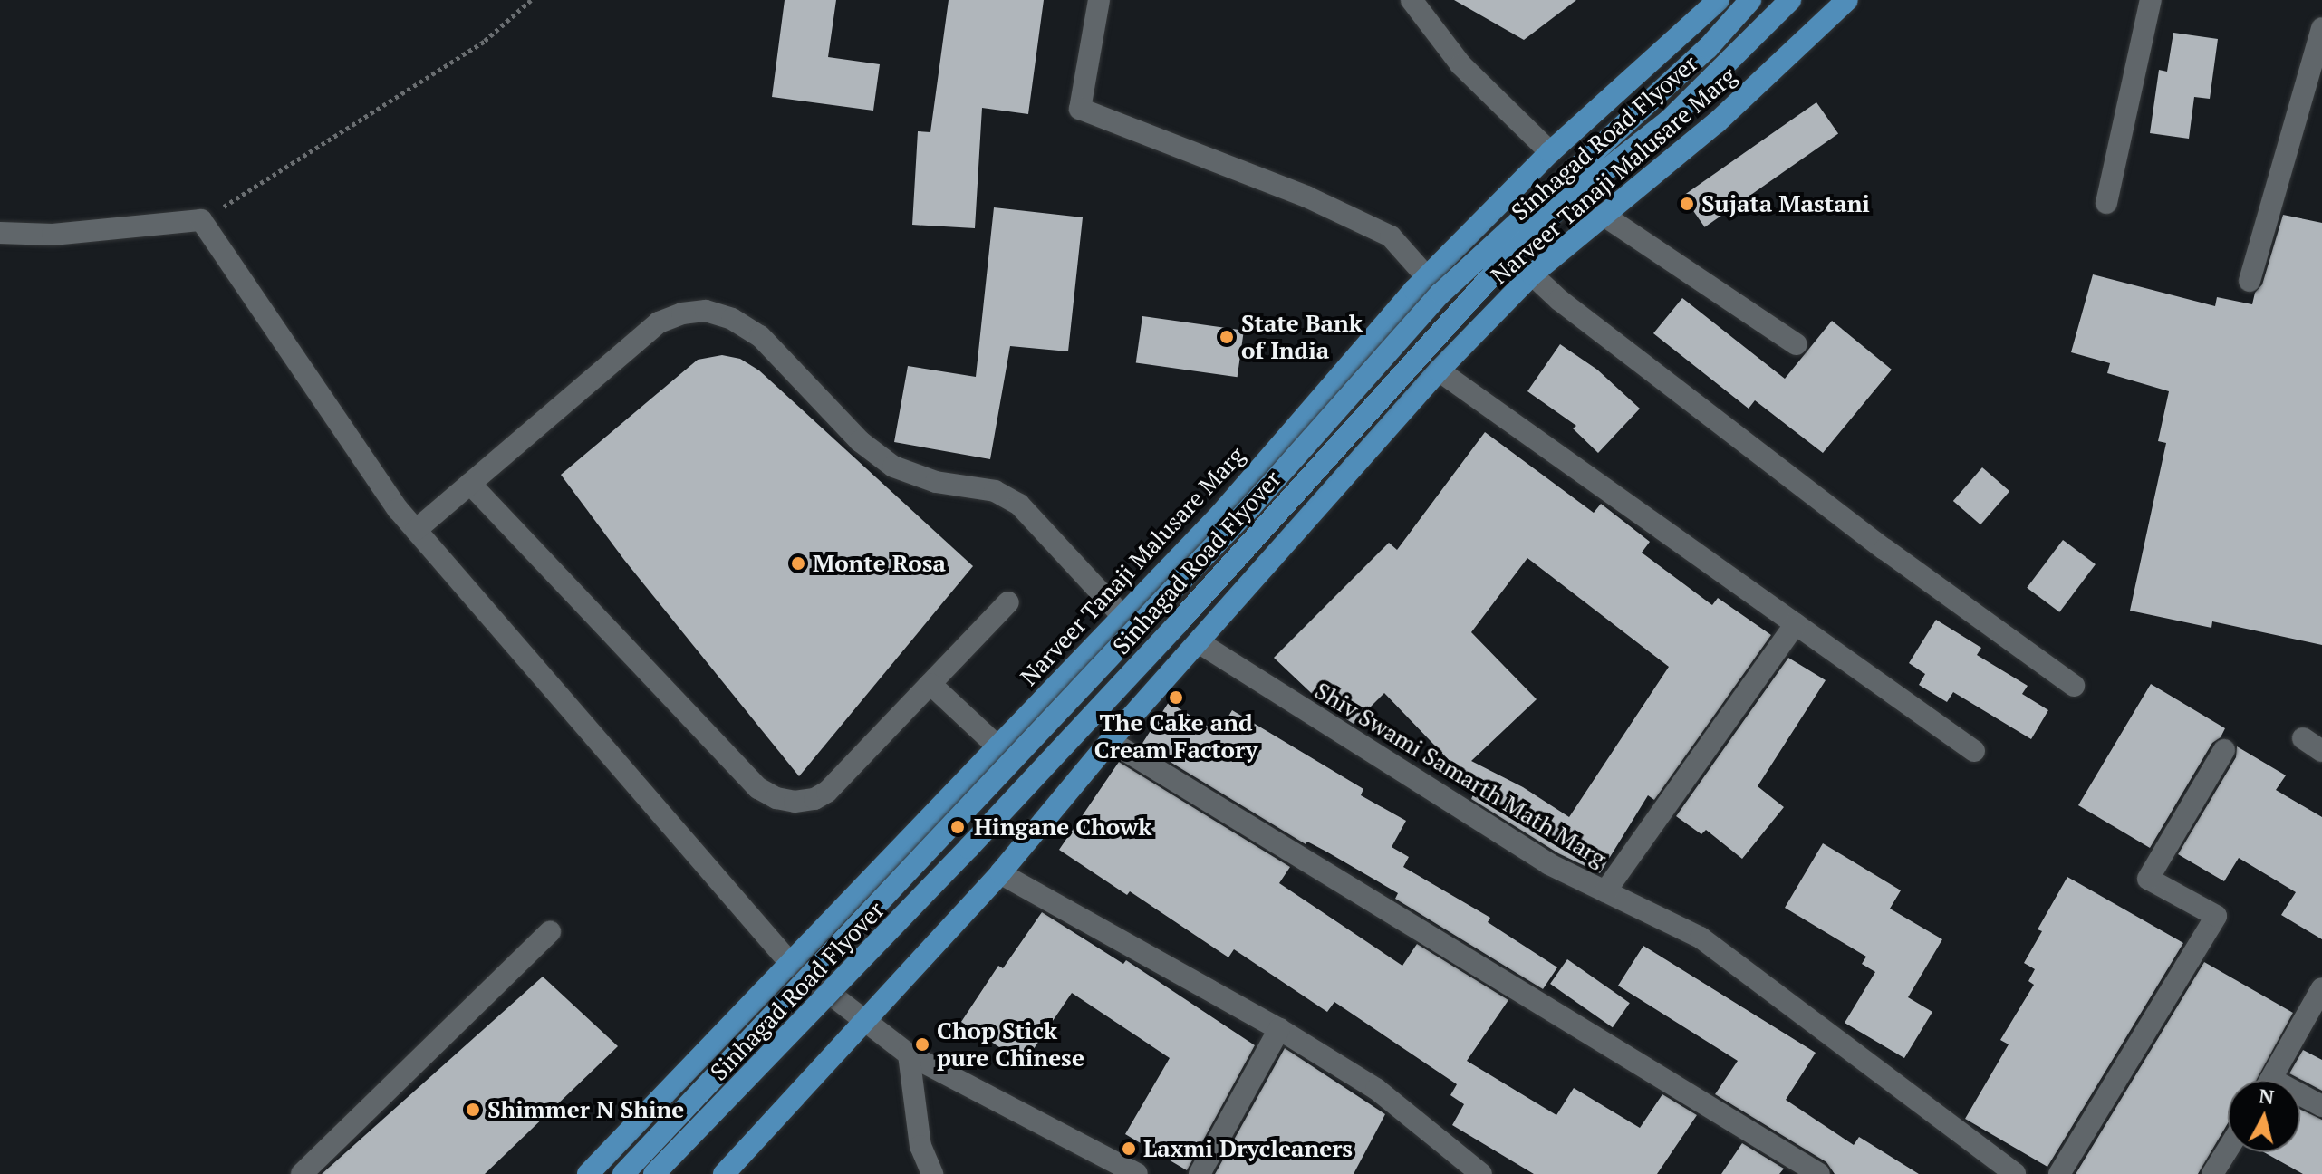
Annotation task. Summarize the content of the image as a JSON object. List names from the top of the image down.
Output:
{
  "streets": {
    "main road": ["Sinhagad Road Flyover", "Narveer Tanaji Malusare Marg"],
    "street": ["Shiv Swami Samarth Math Marg"]
  },
  "crossings": [
    ["Narveer Tanaji Malusare Marg", "Shiv Swami Samarth Math Marg"]
  ],
  "places": [
    "Sujata Mastani",
    "State Bank of India",
    "Monte Rosa",
    "The Cake and Cream Factory",
    "Hingane Chowk",
    "Chop Stick pure Chinese",
    "Shimmer N Shine",
    "Laxmi Drycleaners"
  ],
  "north": "top"
}
